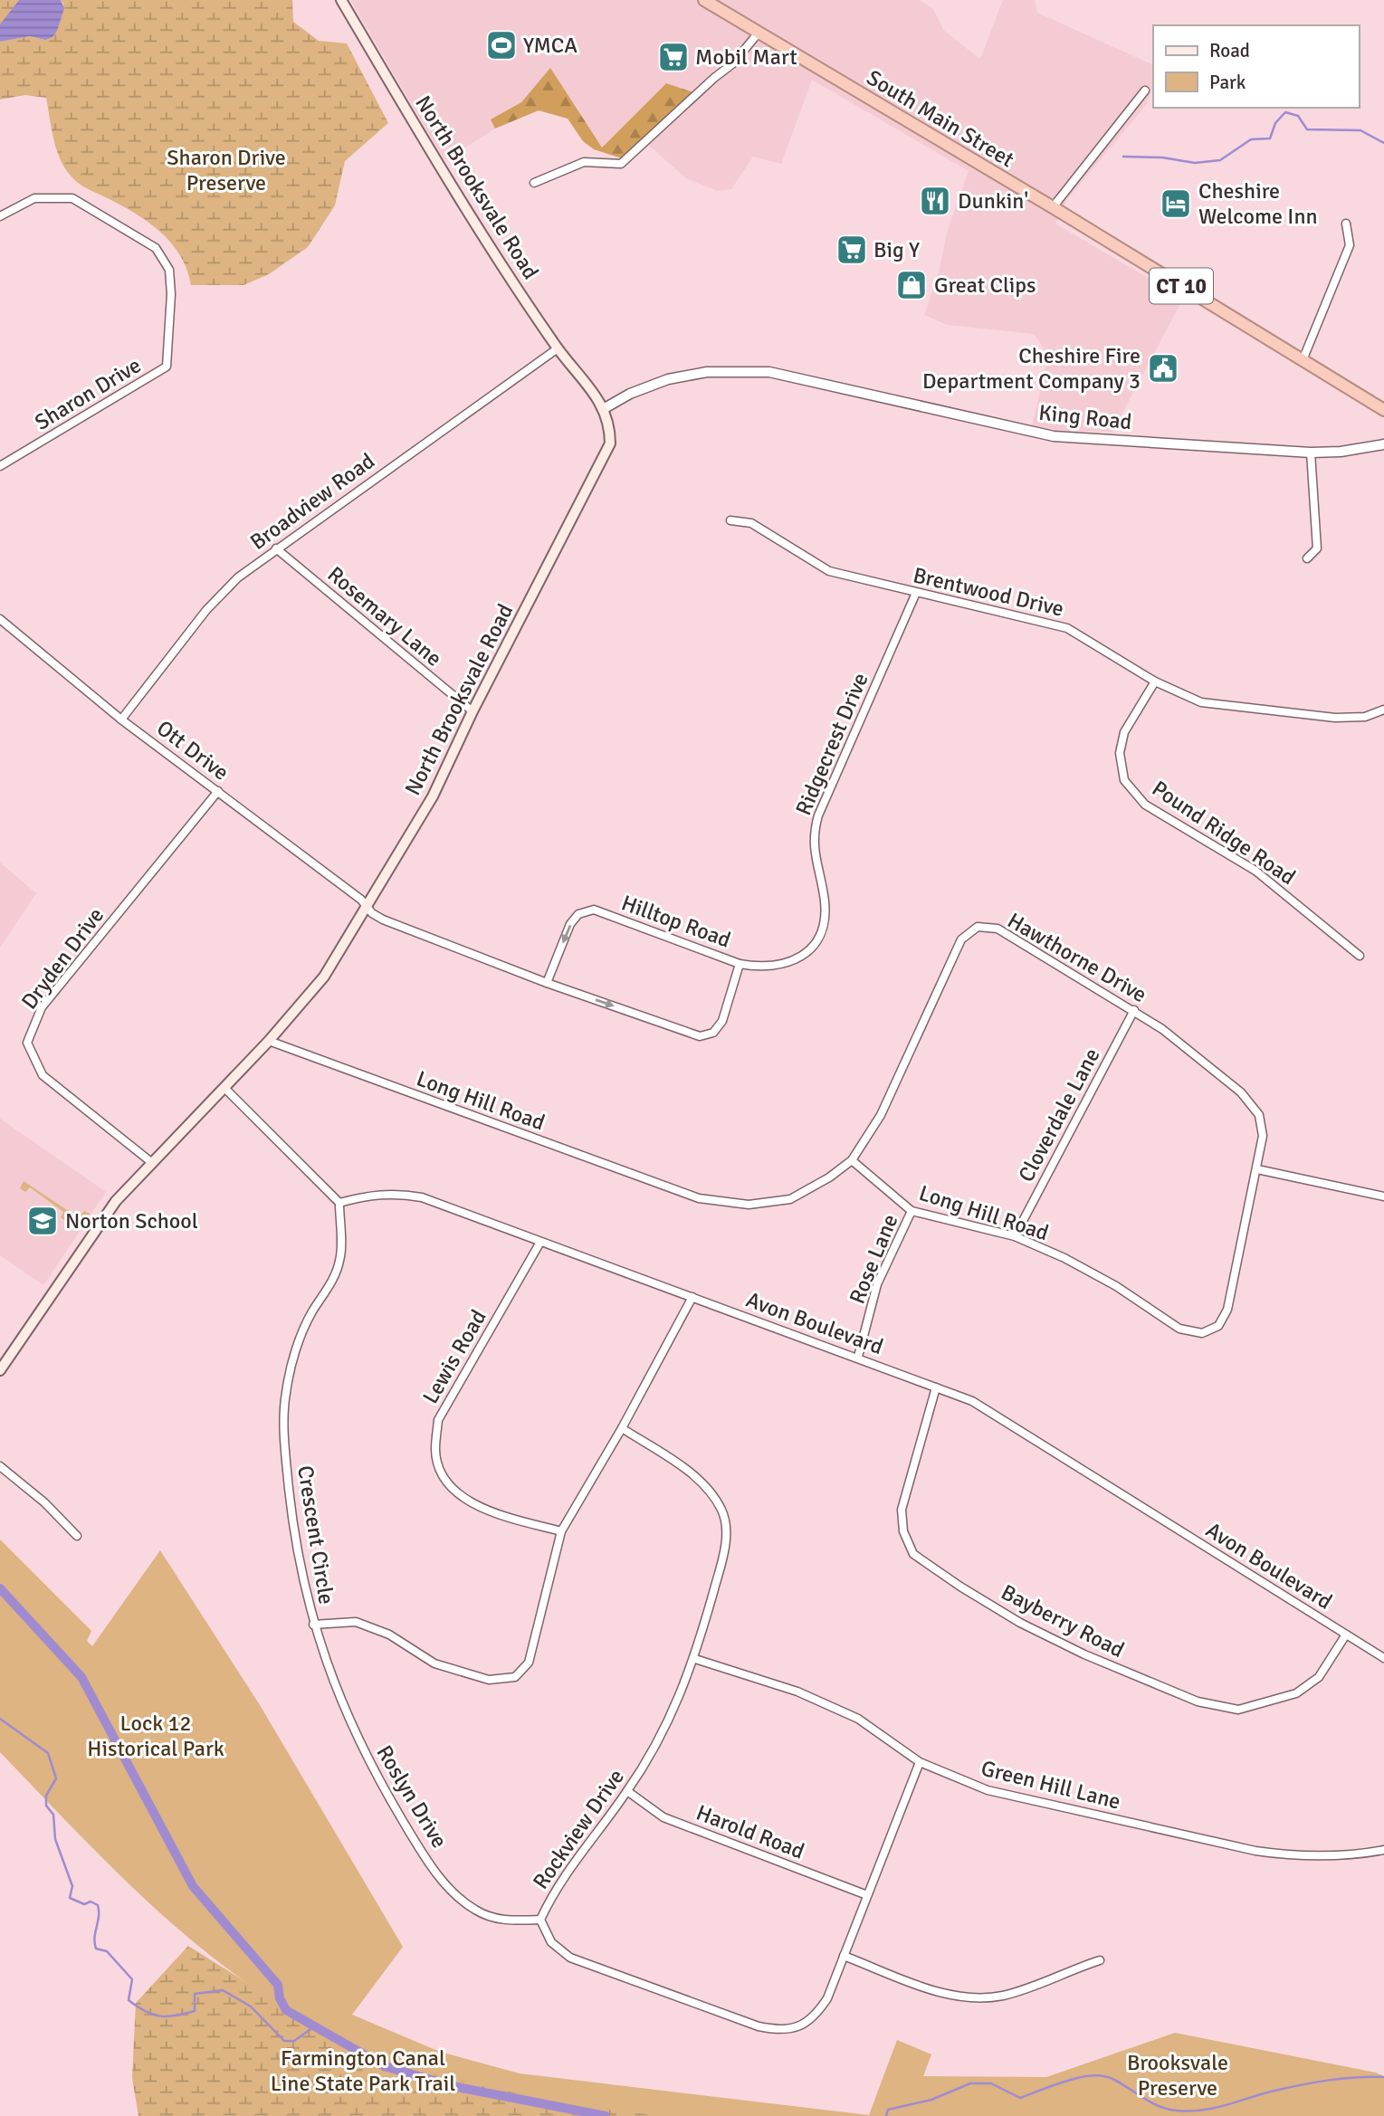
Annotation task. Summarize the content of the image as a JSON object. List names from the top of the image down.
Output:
{
  "streets": {
    "highway": ["South Main Street", "CT 10"],
    "main road": ["North Brooksvale Road"],
    "street": [
      "Sharon Drive",
      "King Road",
      "Broadview Road",
      "Brentwood Drive",
      "Rosemary Lane",
      "Ridgecrest Drive",
      "Ott Drive",
      "Pound Ridge Road",
      "Hilltop Road",
      "Hawthorne Drive",
      "Dryden Drive",
      "Long Hill Road",
      "Cloverdale Lane",
      "Rose Lane",
      "Avon Boulevard",
      "Lewis Road",
      "Crescent Circle",
      "Bayberry Road",
      "Green Hill Lane",
      "Roslyn Drive",
      "Rockview Drive",
      "Harold Road"
    ]
  },
  "crossings": [
    ["North Brooksvale Road", "King Road"],
    ["North Brooksvale Road", "Broadview Road"],
    ["North Brooksvale Road", "Rosemary Lane"],
    ["North Brooksvale Road", "Ott Drive"],
    ["North Brooksvale Road", "Hilltop Road"],
    ["North Brooksvale Road", "Dryden Drive"],
    ["North Brooksvale Road", "Long Hill Road"],
    ["Broadview Road", "Rosemary Lane"],
    ["Broadview Road", "Ott Drive"],
    ["Brentwood Drive", "Ridgecrest Drive"],
    ["Brentwood Drive", "Pound Ridge Road"],
    ["Ridgecrest Drive", "Hilltop Road"],
    ["Ott Drive", "Hilltop Road"],
    ["Ott Drive", "Dryden Drive"],
    ["Hawthorne Drive", "Long Hill Road"],
    ["Hawthorne Drive", "Cloverdale Lane"],
    ["Long Hill Road", "Cloverdale Lane"],
    ["Long Hill Road", "Rose Lane"],
    ["Rose Lane", "Avon Boulevard"],
    ["Avon Boulevard", "Lewis Road"],
    ["Avon Boulevard", "Crescent Circle"],
    ["Avon Boulevard", "Bayberry Road"],
    ["Lewis Road", "Crescent Circle"],
    ["Crescent Circle", "Roslyn Drive"],
    ["Crescent Circle", "Rockview Drive"],
    ["Green Hill Lane", "Rockview Drive"],
    ["Roslyn Drive", "Rockview Drive"],
    ["Rockview Drive", "Harold Road"]
  ],
  "parks": [
    "Sharon Drive Preserve",
    "Lock 12 Historical Park",
    "Farmington Canal Line State Park Trail",
    "Brooksvale Preserve"
  ],
  "places": {
    "sports": ["YMCA"],
    "supermarket": ["Mobil Mart", "Big Y"],
    "restaurant": ["Dunkin'"],
    "hotel": ["Cheshire Welcome Inn"],
    "shop": ["Great Clips"],
    "public building": ["Cheshire Fire Department Company 3"],
    "school or university": ["Norton School"]
  },
  "legend": ["Road", "Park"]
}
